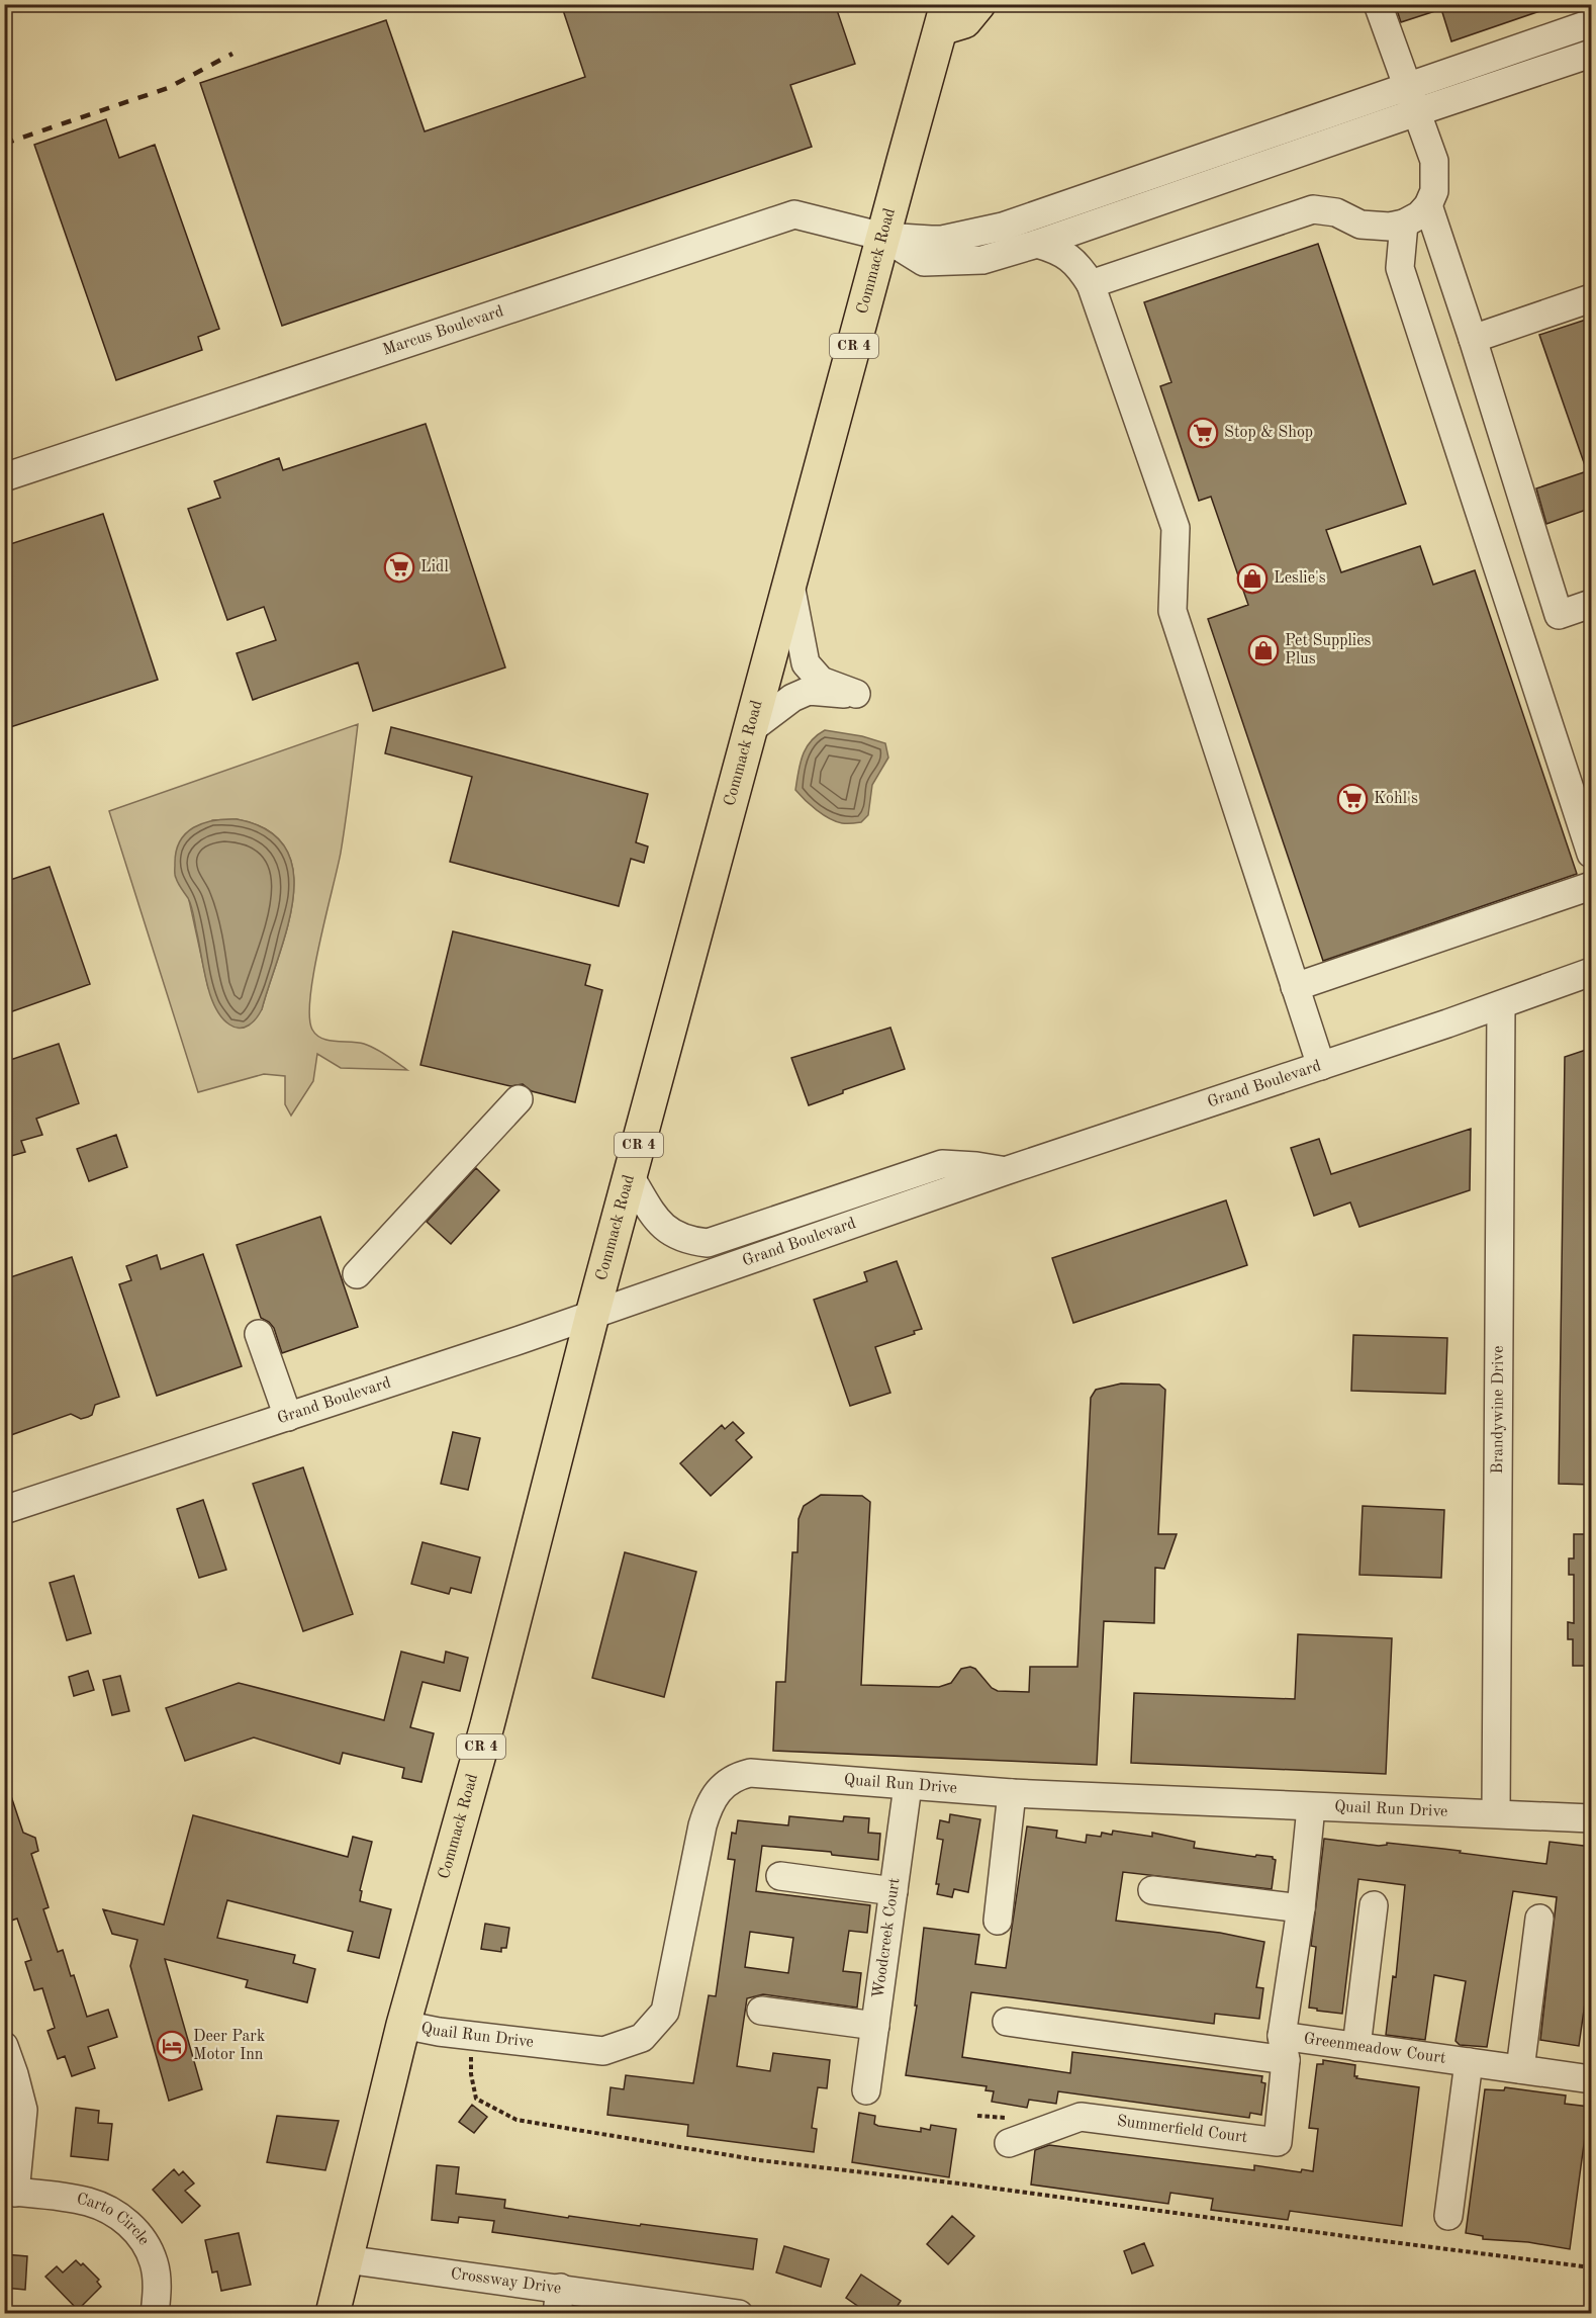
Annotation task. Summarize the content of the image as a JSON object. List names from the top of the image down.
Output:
{
  "streets": {
    "main road": ["Commack Road", "CR 4"],
    "street": [
      "Marcus Boulevard",
      "Grand Boulevard",
      "Brandywine Drive",
      "Quail Run Drive",
      "Woodcreek Court",
      "Greenmeadow Court",
      "Summerfield Court",
      "Carto Circle",
      "Crossway Drive"
    ]
  },
  "crossings": [
    ["Commack Road", "Marcus Boulevard"],
    ["Commack Road", "Grand Boulevard"],
    ["Commack Road", "Quail Run Drive"],
    ["Commack Road", "Crossway Drive"],
    ["Grand Boulevard", "Brandywine Drive"],
    ["Brandywine Drive", "Quail Run Drive"],
    ["Quail Run Drive", "Woodcreek Court"],
    ["Quail Run Drive", "Summerfield Court"],
    ["Greenmeadow Court", "Summerfield Court"]
  ],
  "places": {
    "supermarket": ["Stop & Shop", "Lidl", "Kohl's"],
    "shop": ["Leslie's", "Pet Supplies Plus"],
    "hotel": ["Deer Park Motor Inn"]
  }
}
